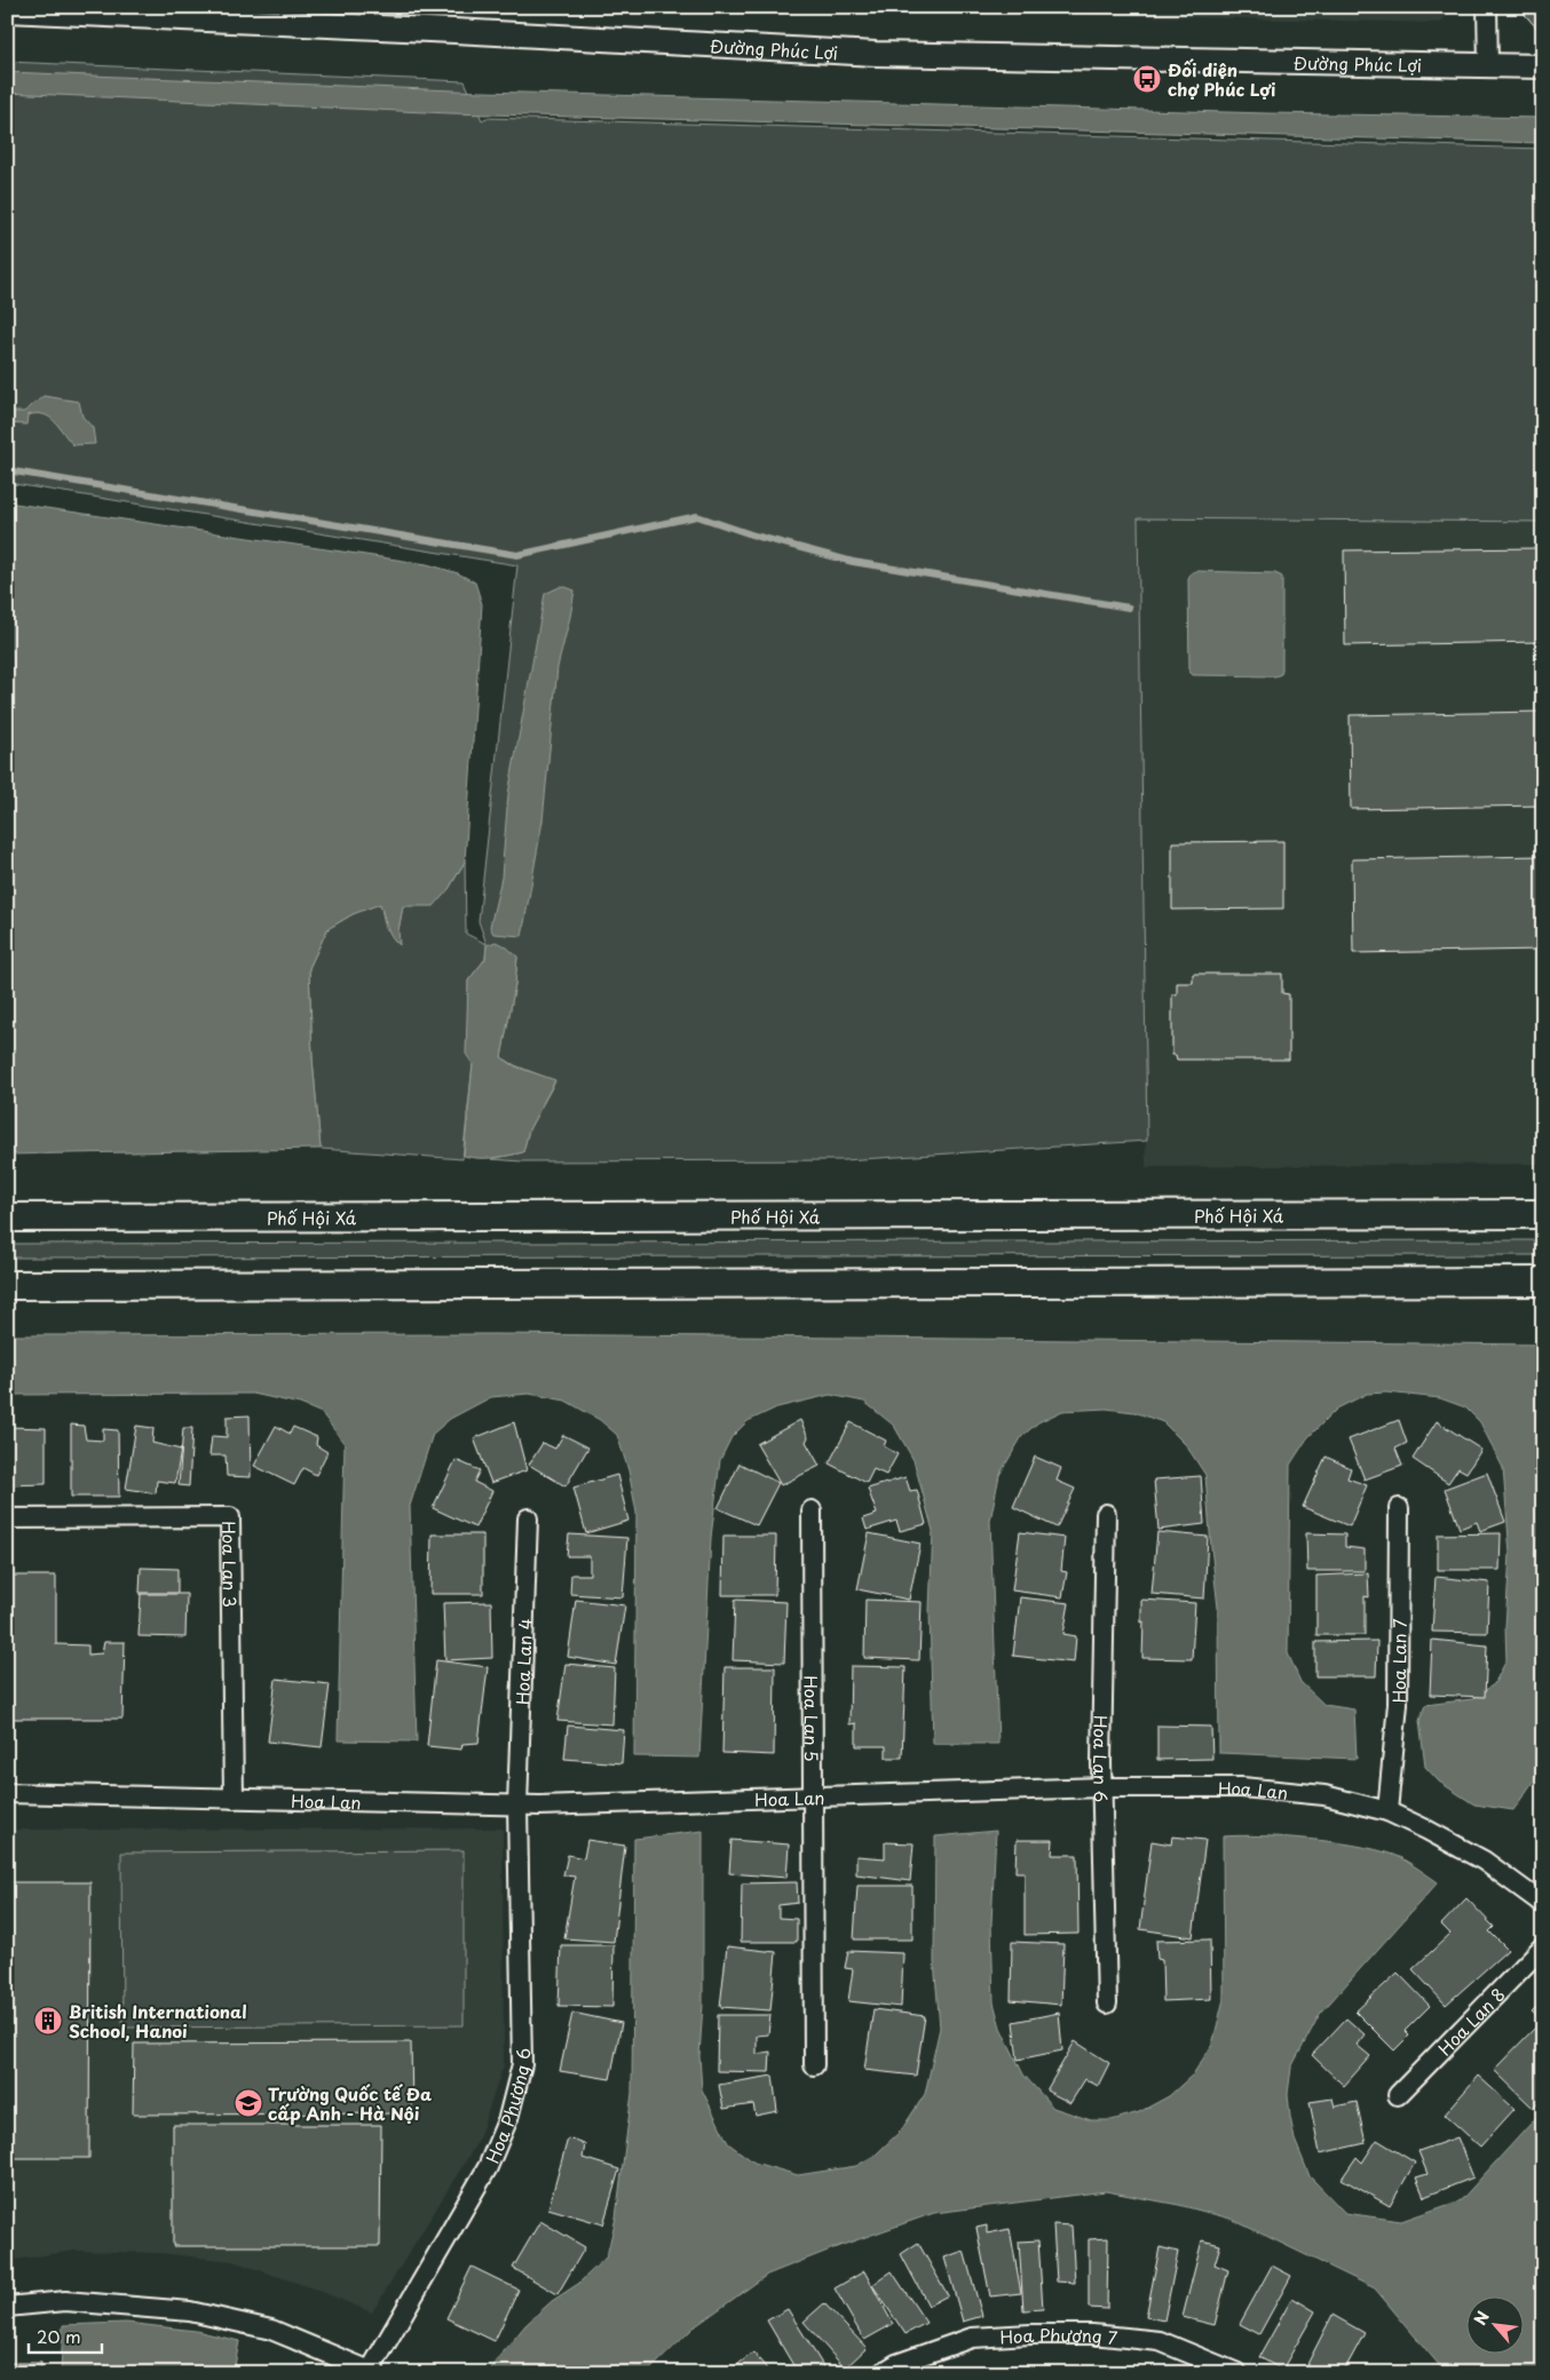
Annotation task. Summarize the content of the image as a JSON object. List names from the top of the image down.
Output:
{
  "streets": {
    "main road": ["Phố Hội Xá"],
    "street": [
      "Đường Phúc Lợi",
      "Hoa Lan 3",
      "Hoa Lan 7",
      "Hoa Lan 4",
      "Hoa Lan 5",
      "Hoa Lan 6",
      "Hoa Lan",
      "Hoa Lan 8",
      "Hoa Phượng 6",
      "Hoa Phượng 7"
    ]
  },
  "crossings": [
    ["Hoa Lan 3", "Hoa Lan"],
    ["Hoa Lan 7", "Hoa Lan"],
    ["Hoa Lan 4", "Hoa Lan"],
    ["Hoa Lan 4", "Hoa Phượng 6"],
    ["Hoa Lan 5", "Hoa Lan"],
    ["Hoa Lan 6", "Hoa Lan"],
    ["Hoa Lan", "Hoa Phượng 6"]
  ],
  "places": {
    "bus stop": ["Đối diện chợ Phúc Lợi"],
    "building": ["British International School, Hanoi"],
    "school or university": ["Trường Quốc tế Đa cấp Anh - Hà Nội"]
  },
  "scale_bar": "20 m",
  "north": "top left"
}
